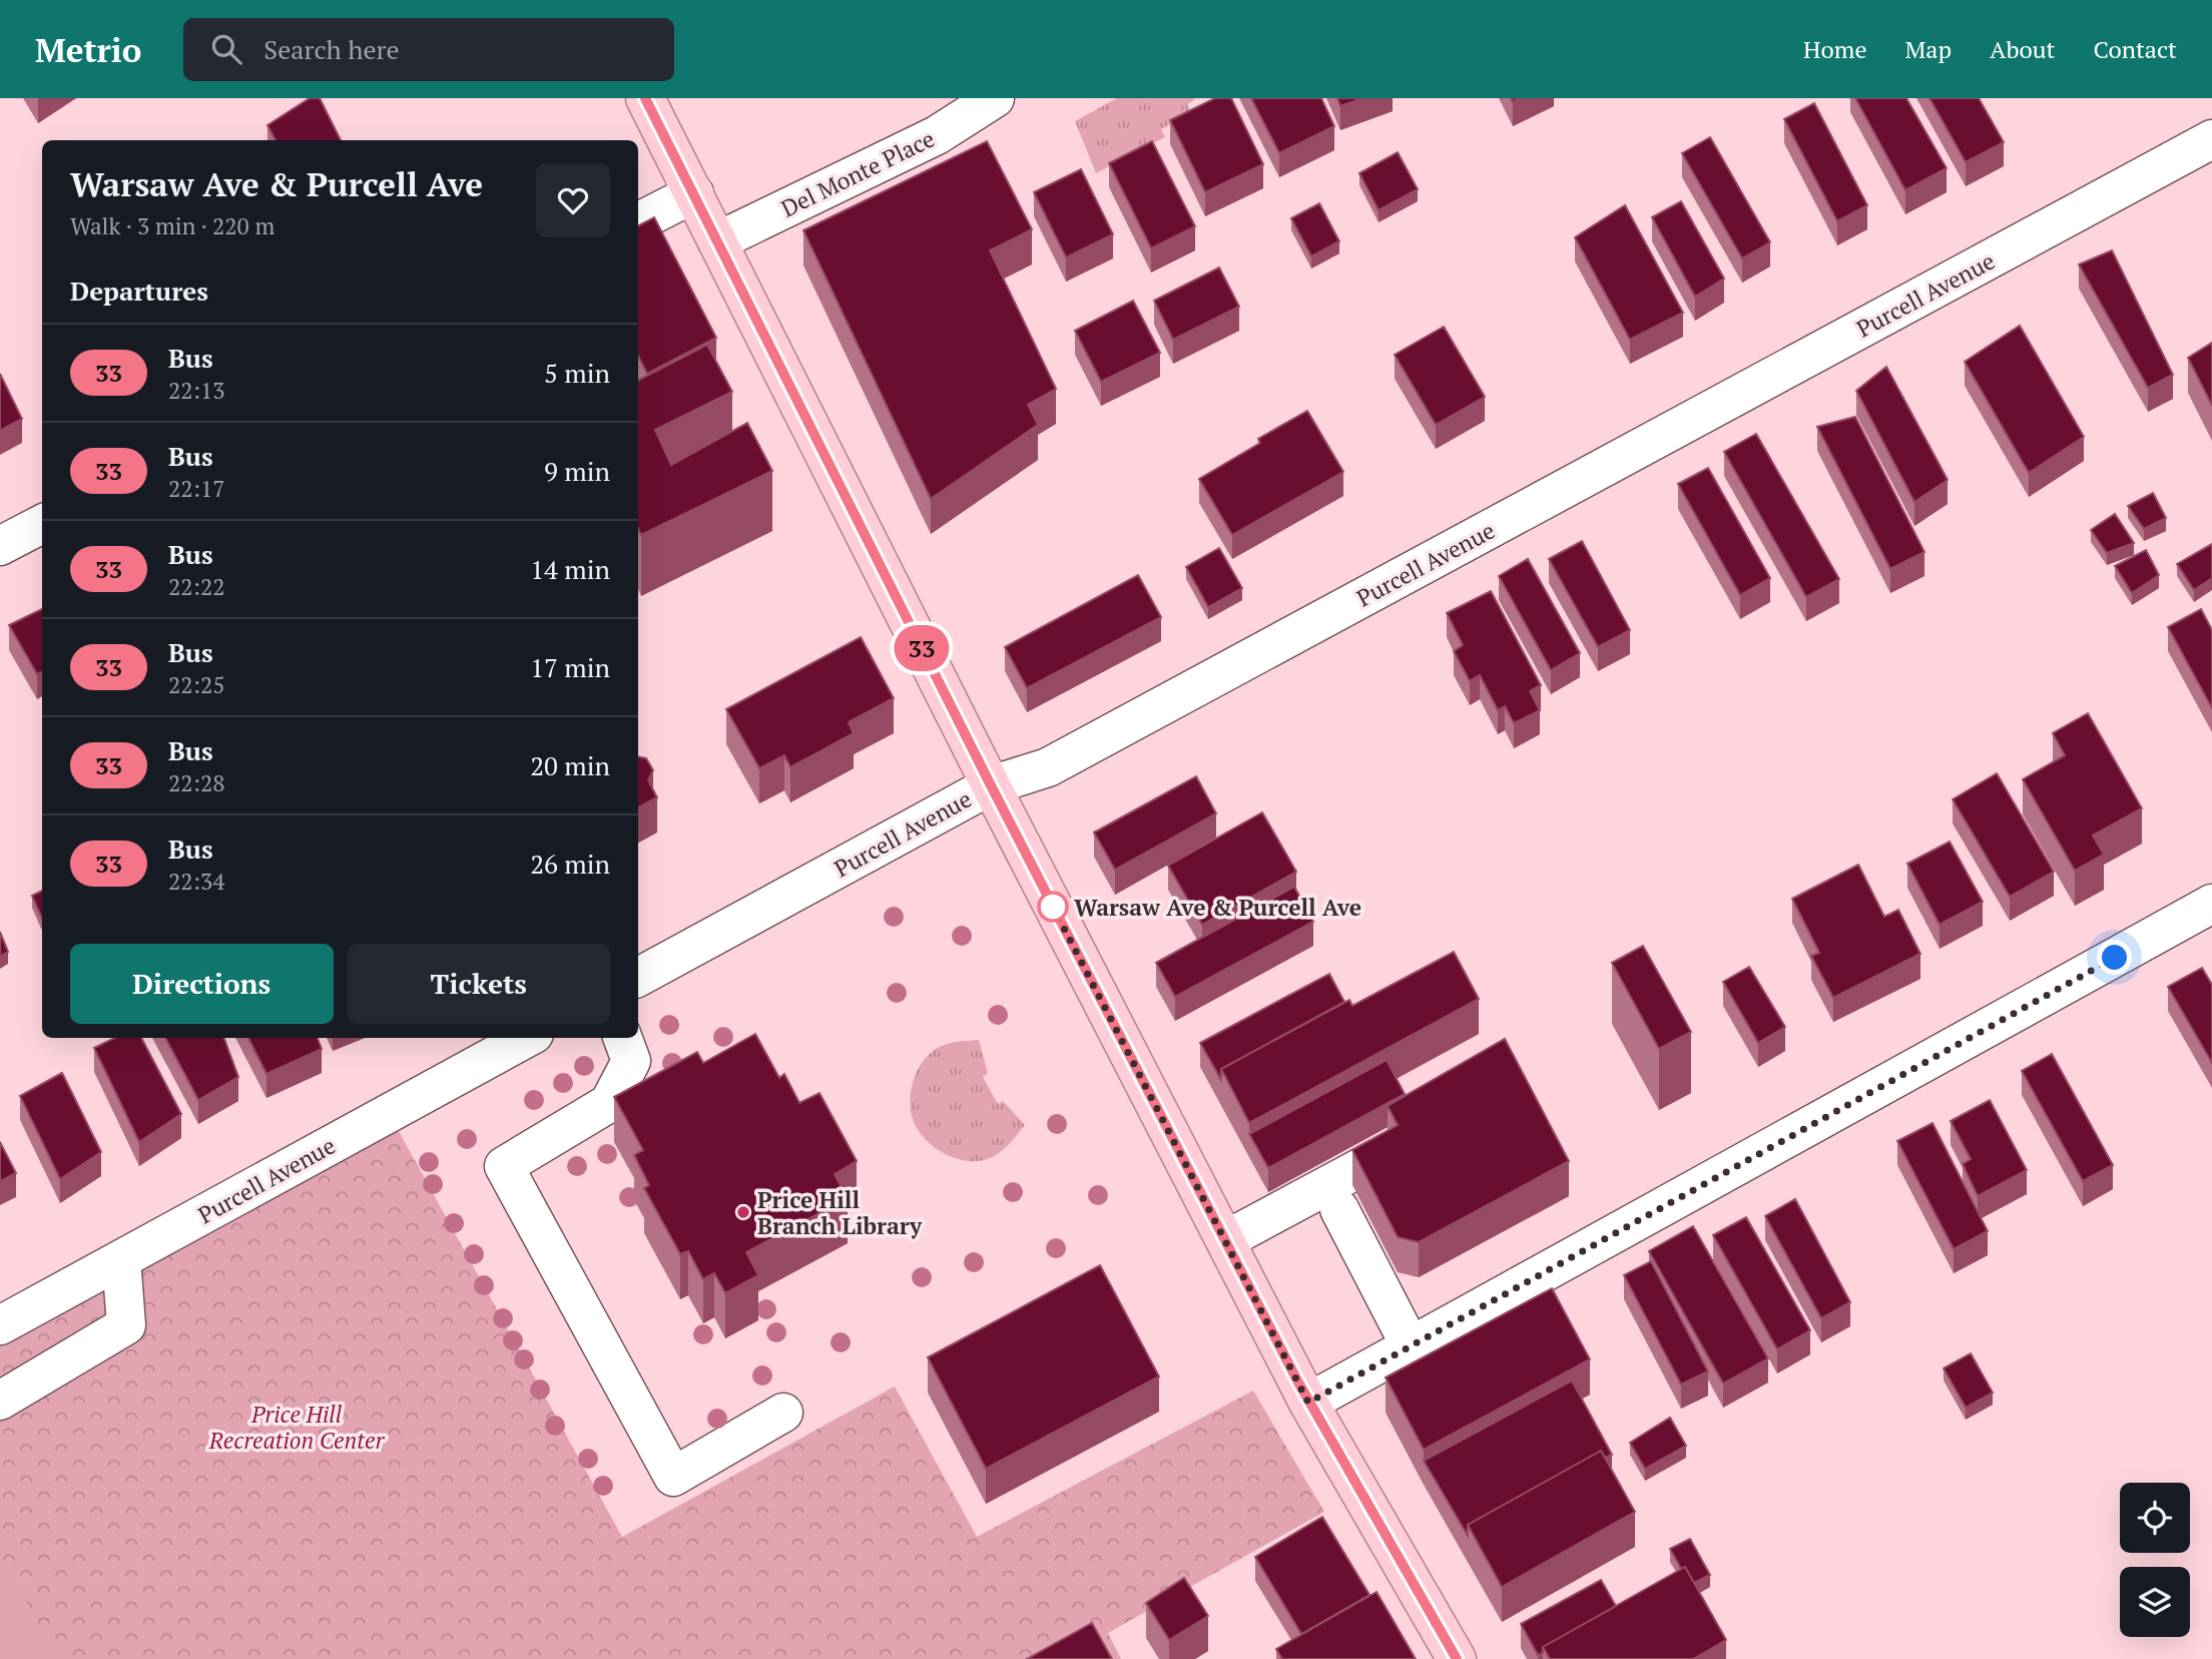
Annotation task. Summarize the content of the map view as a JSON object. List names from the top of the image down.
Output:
{
  "streets": {
    "street": ["Del Monte Place", "Purcell Avenue"]
  },
  "parks": ["Price Hill Recreation Center"],
  "places": ["Warsaw Ave & Purcell Ave", "Price Hill Branch Library"],
  "lines": ["bus line 33"],
  "page": {
    "header": "Metrio",
    "search": "Search here",
    "nav": [
      "Home",
      "Map",
      "About",
      "Contact"
    ],
    "on_map": "33",
    "heading": [
      ["Warsaw Ave & Purcell Ave", "Walk · 3 min · 220 m"],
      "Departures"
    ],
    "list": [
      {
        "mark": "33",
        "name": "Bus",
        "note": "22:13",
        "value": "5 min"
      },
      {
        "mark": "33",
        "name": "Bus",
        "note": "22:17",
        "value": "9 min"
      },
      {
        "mark": "33",
        "name": "Bus",
        "note": "22:22",
        "value": "14 min"
      },
      {
        "mark": "33",
        "name": "Bus",
        "note": "22:25",
        "value": "17 min"
      },
      {
        "mark": "33",
        "name": "Bus",
        "note": "22:28",
        "value": "20 min"
      },
      {
        "mark": "33",
        "name": "Bus",
        "note": "22:34",
        "value": "26 min"
      }
    ],
    "buttons": ["Directions", "Tickets"]
  }
}
